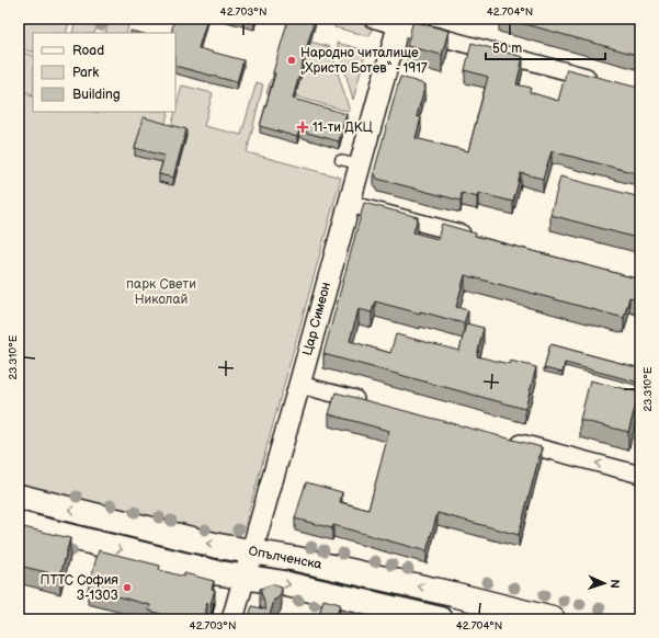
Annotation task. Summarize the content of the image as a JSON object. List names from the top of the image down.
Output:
{
  "streets": {
    "main road": ["Опълченска"],
    "street": ["Цар Симеон"]
  },
  "crossings": [
    ["Цар Симеон", "Опълченска"]
  ],
  "parks": ["парк Свети Николай"],
  "places": {
    "other": ["Народно читалище „Христо Ботев“ - 1917", "ПТТС София 3-1303"],
    "health": ["11-ти ДКЦ"]
  },
  "legend": ["Road", "Park", "Building"],
  "scale_bar": "50 m",
  "north": "right",
  "coordinates": ["42.703°N", "42.704°N", "23.310°E"]
}
